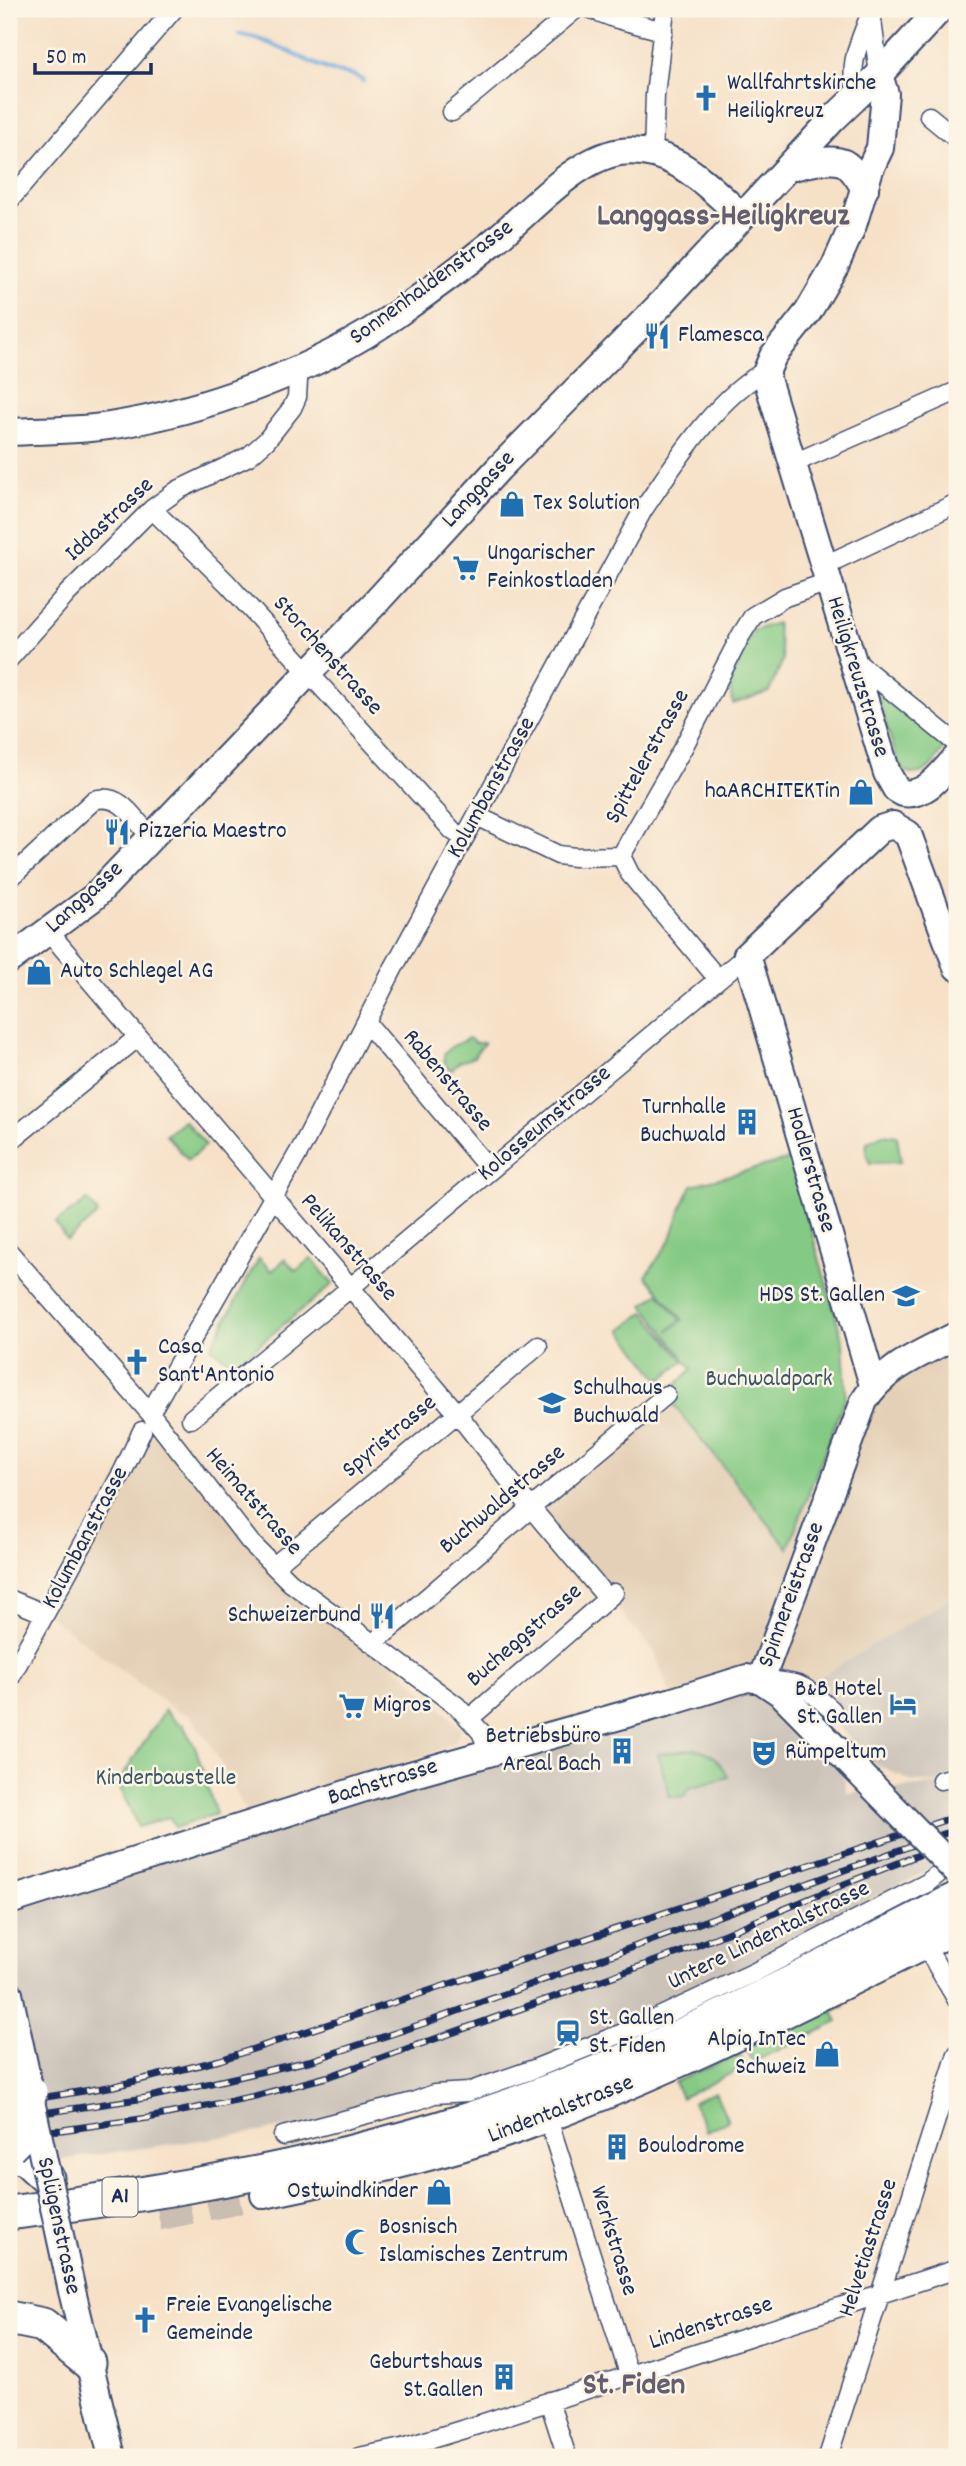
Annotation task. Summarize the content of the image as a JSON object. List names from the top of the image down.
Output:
{
  "streets": {
    "highway": ["A1"],
    "street": [
      "Sonnenhaldenstrasse",
      "Langgasse",
      "Iddastrasse",
      "Storchenstrasse",
      "Heiligkreuzstrasse",
      "Spittelerstrasse",
      "Kolumbanstrasse",
      "Rabenstrasse",
      "Kolosseumstrasse",
      "Hodlerstrasse",
      "Pelikanstrasse",
      "Spyristrasse",
      "Buchwaldstrasse",
      "Heimatstrasse",
      "Spinnereistrasse",
      "Bucheggstrasse",
      "Bachstrasse",
      "Untere Lindentalstrasse",
      "Lindentalstrasse",
      "Splügenstrasse",
      "Werkstrasse",
      "Helvetiastrasse",
      "Lindenstrasse"
    ]
  },
  "crossings": [
    ["Sonnenhaldenstrasse", "Langgasse"],
    ["Sonnenhaldenstrasse", "Iddastrasse"],
    ["Langgasse", "Storchenstrasse"],
    ["Langgasse", "Kolumbanstrasse"],
    ["Langgasse", "Pelikanstrasse"],
    ["Iddastrasse", "Storchenstrasse"],
    ["Storchenstrasse", "Kolumbanstrasse"],
    ["Heiligkreuzstrasse", "Spittelerstrasse"],
    ["Heiligkreuzstrasse", "Kolumbanstrasse"],
    ["Spittelerstrasse", "Kolosseumstrasse"],
    ["Kolumbanstrasse", "Rabenstrasse"],
    ["Kolumbanstrasse", "Pelikanstrasse"],
    ["Kolumbanstrasse", "Heimatstrasse"],
    ["Rabenstrasse", "Kolosseumstrasse"],
    ["Kolosseumstrasse", "Hodlerstrasse"],
    ["Kolosseumstrasse", "Pelikanstrasse"],
    ["Hodlerstrasse", "Spinnereistrasse"],
    ["Pelikanstrasse", "Spyristrasse"],
    ["Pelikanstrasse", "Buchwaldstrasse"],
    ["Pelikanstrasse", "Bucheggstrasse"],
    ["Spyristrasse", "Heimatstrasse"],
    ["Buchwaldstrasse", "Heimatstrasse"],
    ["Heimatstrasse", "Bucheggstrasse"],
    ["Heimatstrasse", "Bachstrasse"],
    ["Spinnereistrasse", "Bachstrasse"],
    ["Spinnereistrasse", "Untere Lindentalstrasse"],
    ["Lindentalstrasse", "Werkstrasse"],
    ["Werkstrasse", "Lindenstrasse"],
    ["Helvetiastrasse", "Lindenstrasse"]
  ],
  "districts": ["Langgass-Heiligkreuz", "St. Fiden"],
  "parks": ["Buchwaldpark", "Kinderbaustelle"],
  "places": {
    "church": ["Wallfahrtskirche Heiligkreuz", "Casa Sant'Antonio", "Freie Evangelische Gemeinde"],
    "restaurant": ["Flamesca", "Pizzeria Maestro", "Schweizerbund"],
    "shop": [
      "Tex Solution",
      "haARCHITEKTin",
      "Auto Schlegel AG",
      "Alpiq InTec Schweiz",
      "Ostwindkinder"
    ],
    "supermarket": ["Ungarischer Feinkostladen", "Migros"],
    "building": [
      "Turnhalle Buchwald",
      "Betriebsbüro Areal Bach",
      "Boulodrome",
      "Geburtshaus St.Gallen"
    ],
    "school or university": ["HDS St. Gallen", "Schulhaus Buchwald"],
    "hotel": ["B&B Hotel St. Gallen"],
    "theatre": ["Rümpeltum"],
    "station": ["St. Gallen St. Fiden"],
    "mosque": ["Bosnisch Islamisches Zentrum"]
  },
  "scale_bar": "50 m"
}
